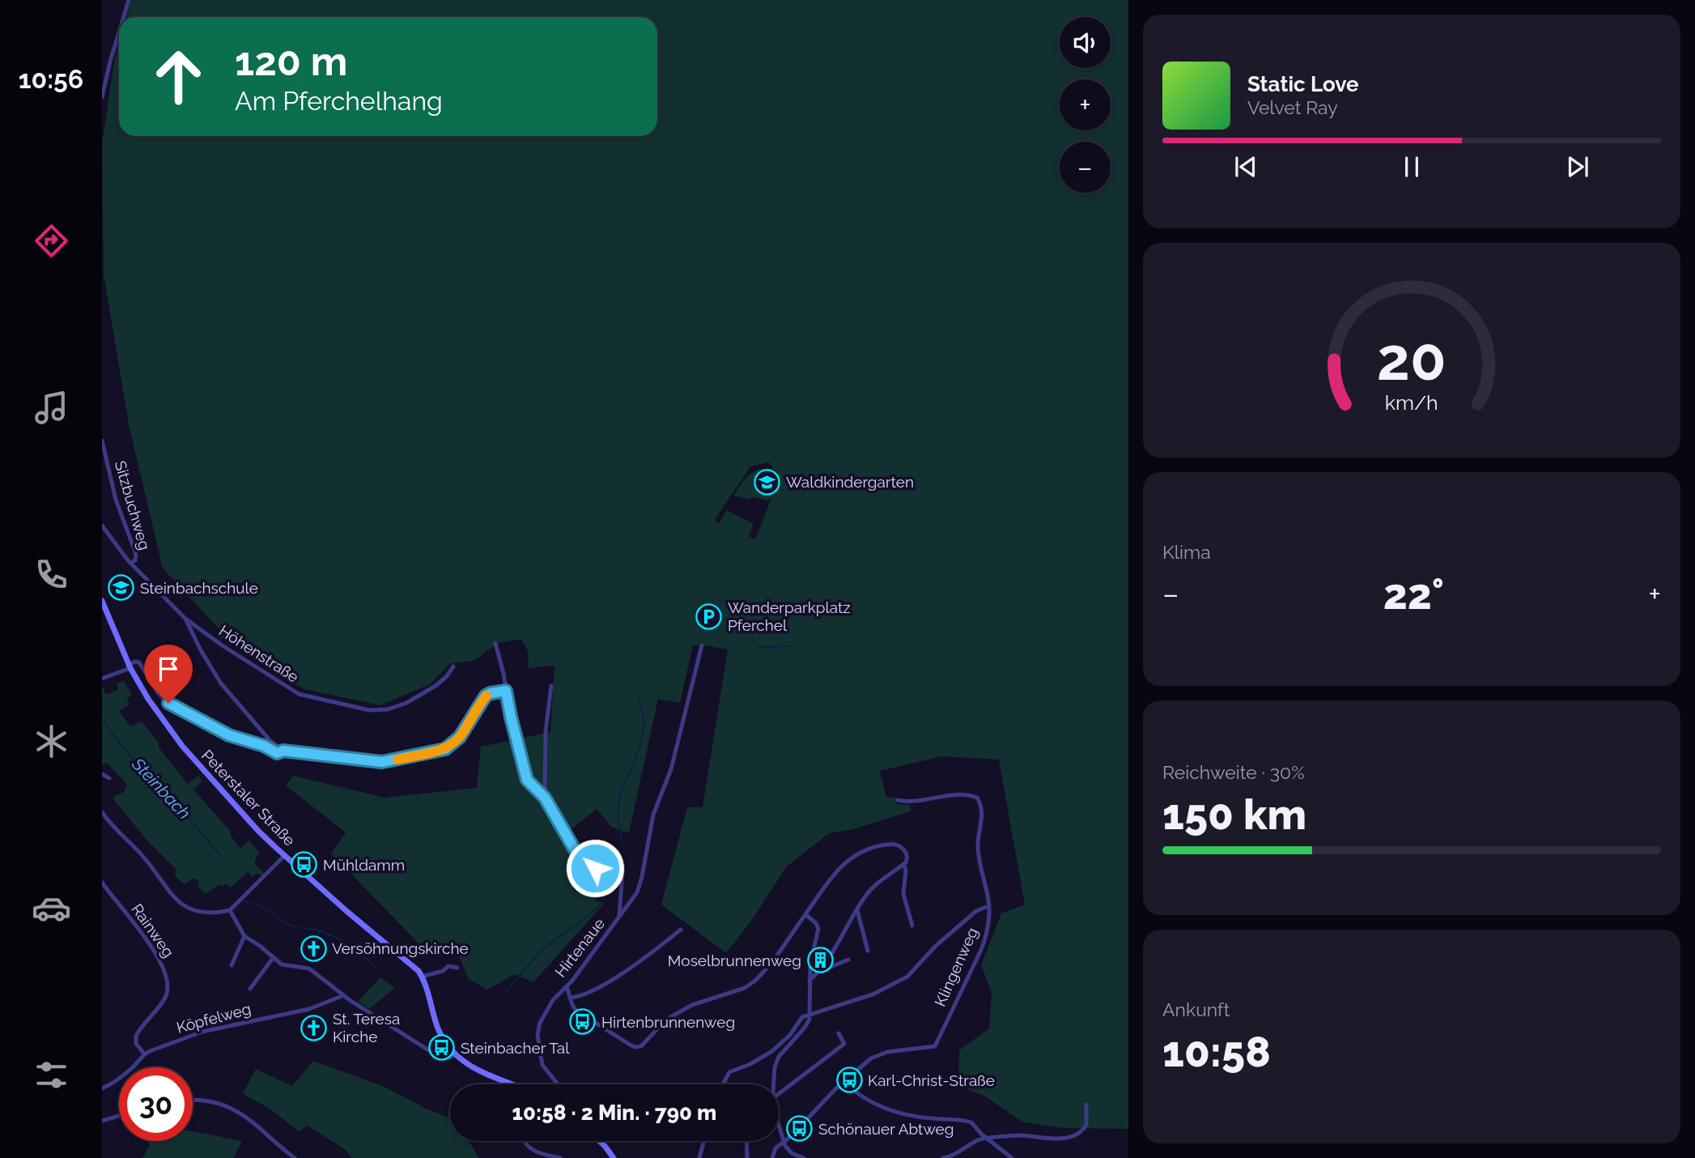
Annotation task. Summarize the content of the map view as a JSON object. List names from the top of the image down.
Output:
{
  "streets": {
    "main road": ["Peterstaler Straße"],
    "street": [
      "Sitzbuchweg",
      "Höhenstraße",
      "Rainweg",
      "Hirtenaue",
      "Klingenweg",
      "Köpfelweg"
    ]
  },
  "crossings": [
    ["Sitzbuchweg", "Höhenstraße"],
    ["Rainweg", "Köpfelweg"]
  ],
  "water": ["Steinbach"],
  "places": {
    "school or university": ["Waldkindergarten", "Steinbachschule"],
    "parking": ["Wanderparkplatz Pferchel"],
    "bus stop": [
      "Mühldamm",
      "Hirtenbrunnenweg",
      "Steinbacher Tal",
      "Karl-Christ-Straße",
      "Schönauer Abtweg"
    ],
    "church": ["Versöhnungskirche", "St. Teresa Kirche"],
    "building": ["Moselbrunnenweg"]
  },
  "page": {
    "tabs": "10:56",
    "map_buttons": ["+", "−"],
    "turn": ["120 m", "Am Pferchelhang"],
    "song": ["Static Love", "Velvet Ray"],
    "tile": [
      "Klima",
      ["Reichweite · 30%", "150 km"],
      ["Ankunft", "10:58"]
    ],
    "heat": ["−", "22°", "+"],
    "limit": "30",
    "trip": "10:58 · 2 Min. · 790 m",
    "gauge": ["20", "km/h"]
  }
}
